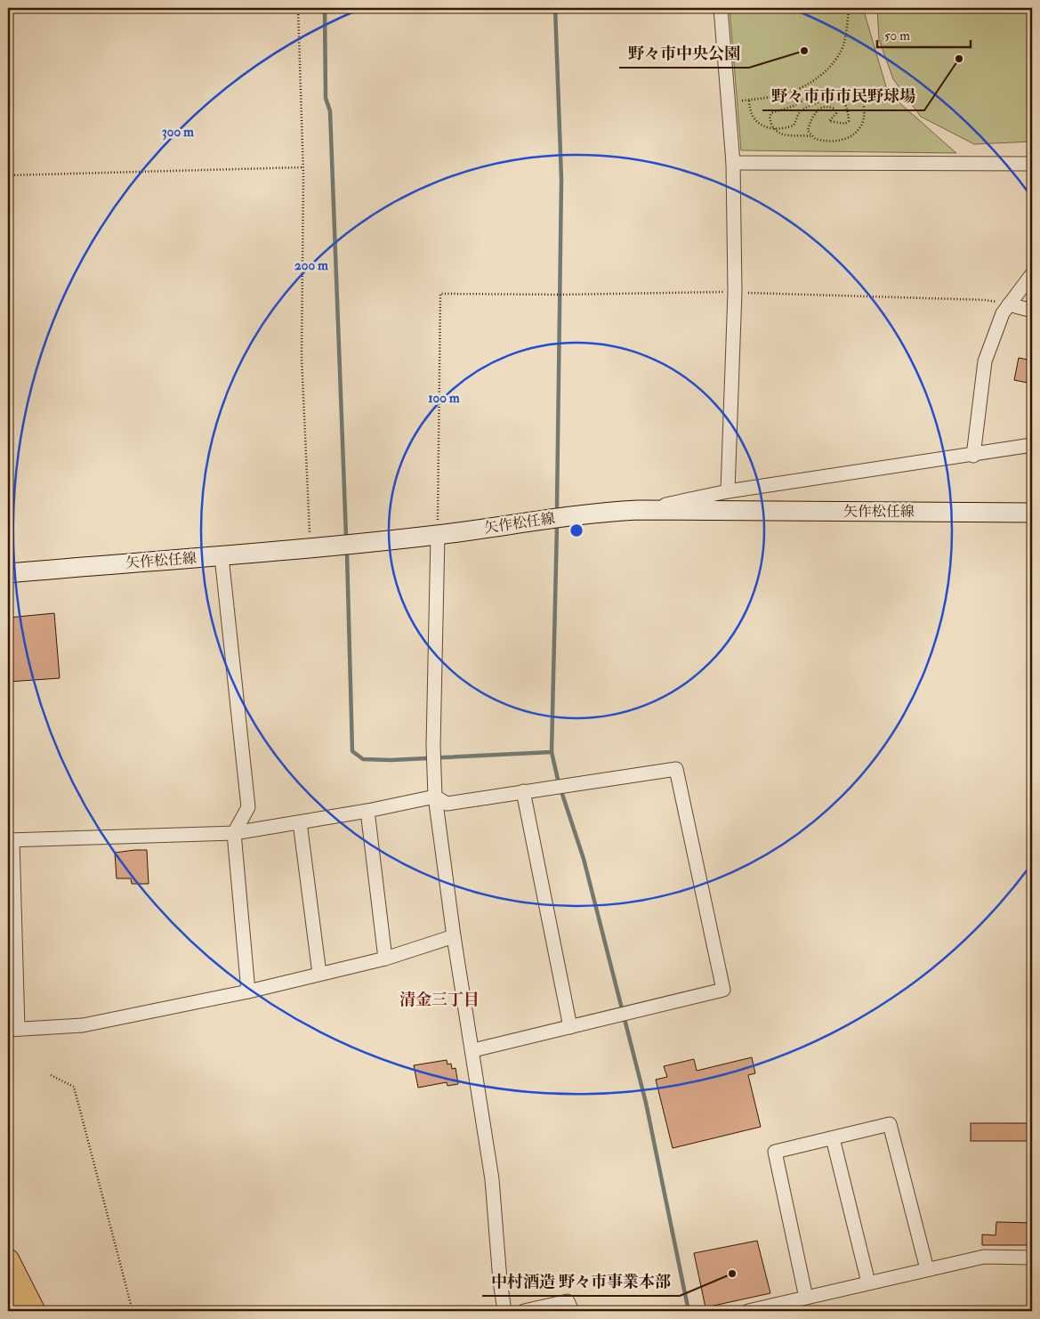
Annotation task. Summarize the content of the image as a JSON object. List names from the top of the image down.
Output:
{
  "streets": {
    "main road": ["矢作松任線"]
  },
  "districts": ["清金三丁目"],
  "places": ["野々市中央公園", "野々市市市民野球場", "中村酒造 野々市事業本部"],
  "scale_bar": "50 m",
  "rings": ["300 m", "200 m", "100 m"]
}
